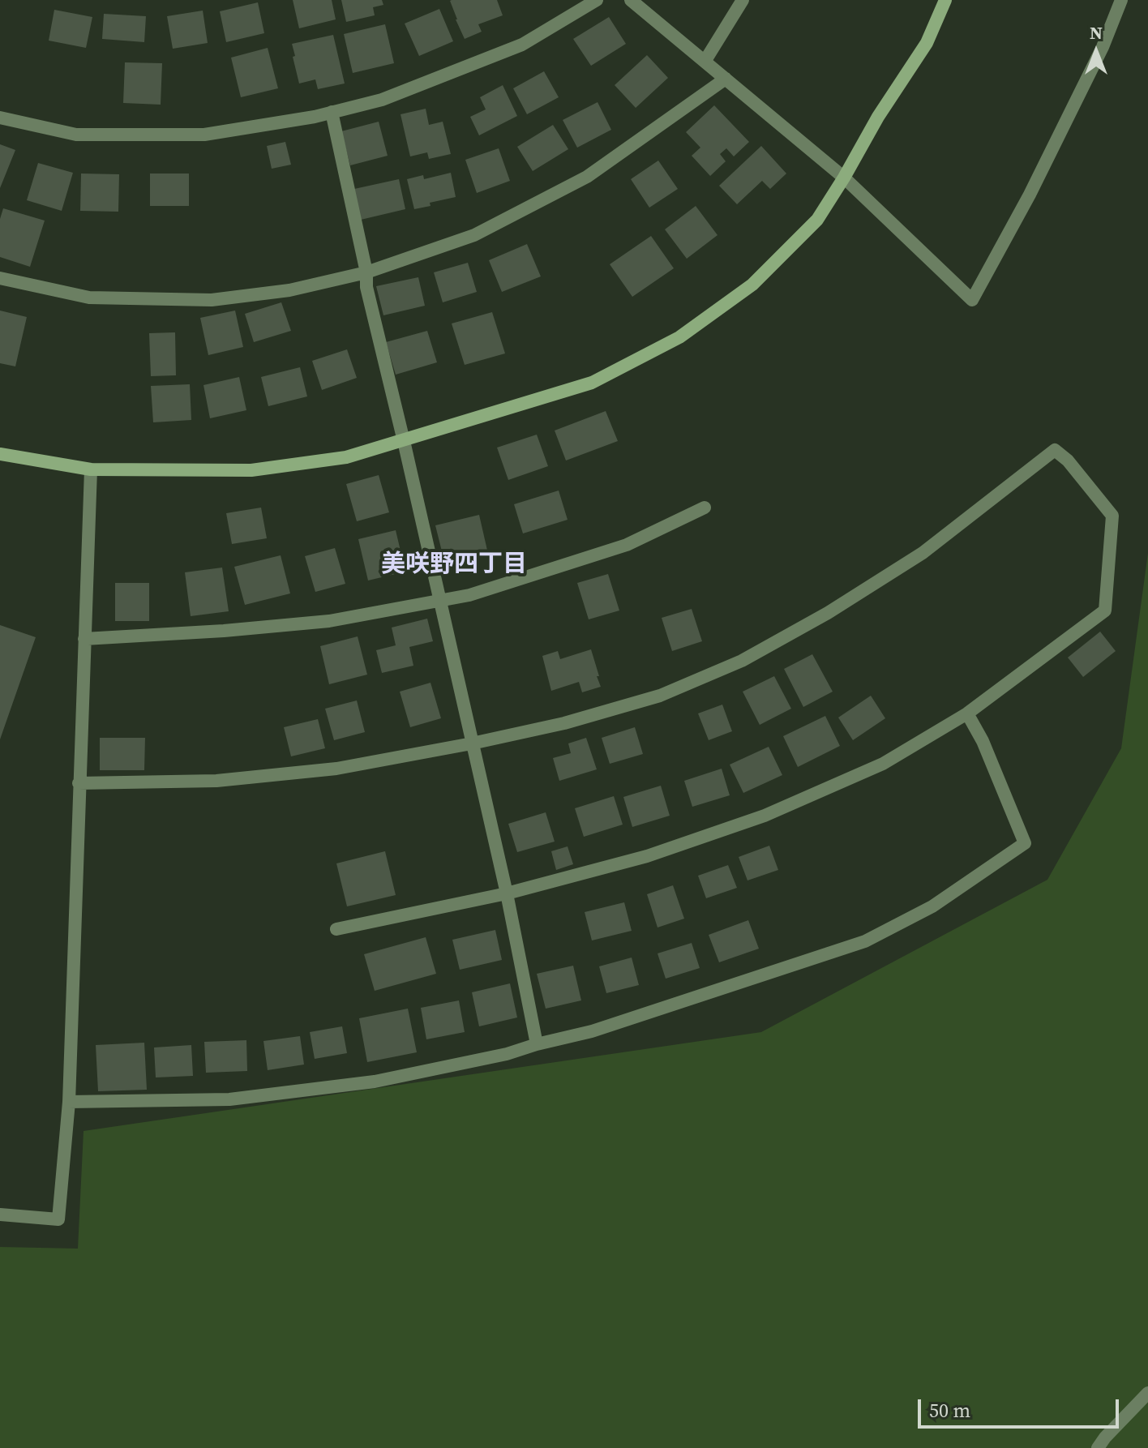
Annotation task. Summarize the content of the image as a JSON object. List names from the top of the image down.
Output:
{
  "districts": ["美咲野四丁目"],
  "scale_bar": "50 m",
  "north": "top"
}
